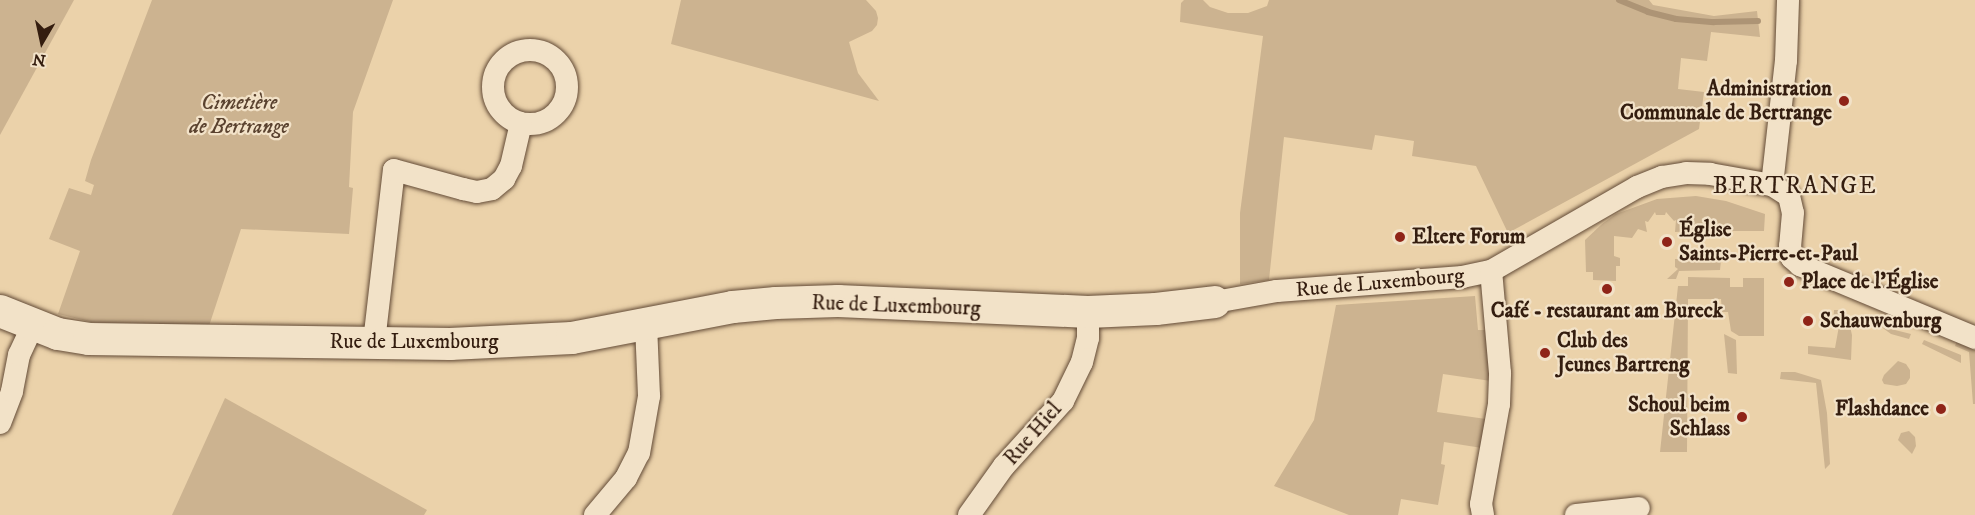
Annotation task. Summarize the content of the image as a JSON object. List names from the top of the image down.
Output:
{
  "streets": {
    "street": ["Rue de Luxembourg", "Rue Hiel"]
  },
  "crossings": [
    ["Rue de Luxembourg", "Rue Hiel"]
  ],
  "districts": ["BERTRANGE"],
  "parks": ["Cimetière de Bertrange"],
  "places": [
    "Administration Communale de Bertrange",
    "Eltere Forum",
    "Église Saints-Pierre-et-Paul",
    "Place de l'Église",
    "Café - restaurant am Bureck",
    "Schauwenburg",
    "Club des Jeunes Bartreng",
    "Flashdance",
    "Schoul beim Schlass"
  ],
  "north": "bottom"
}
